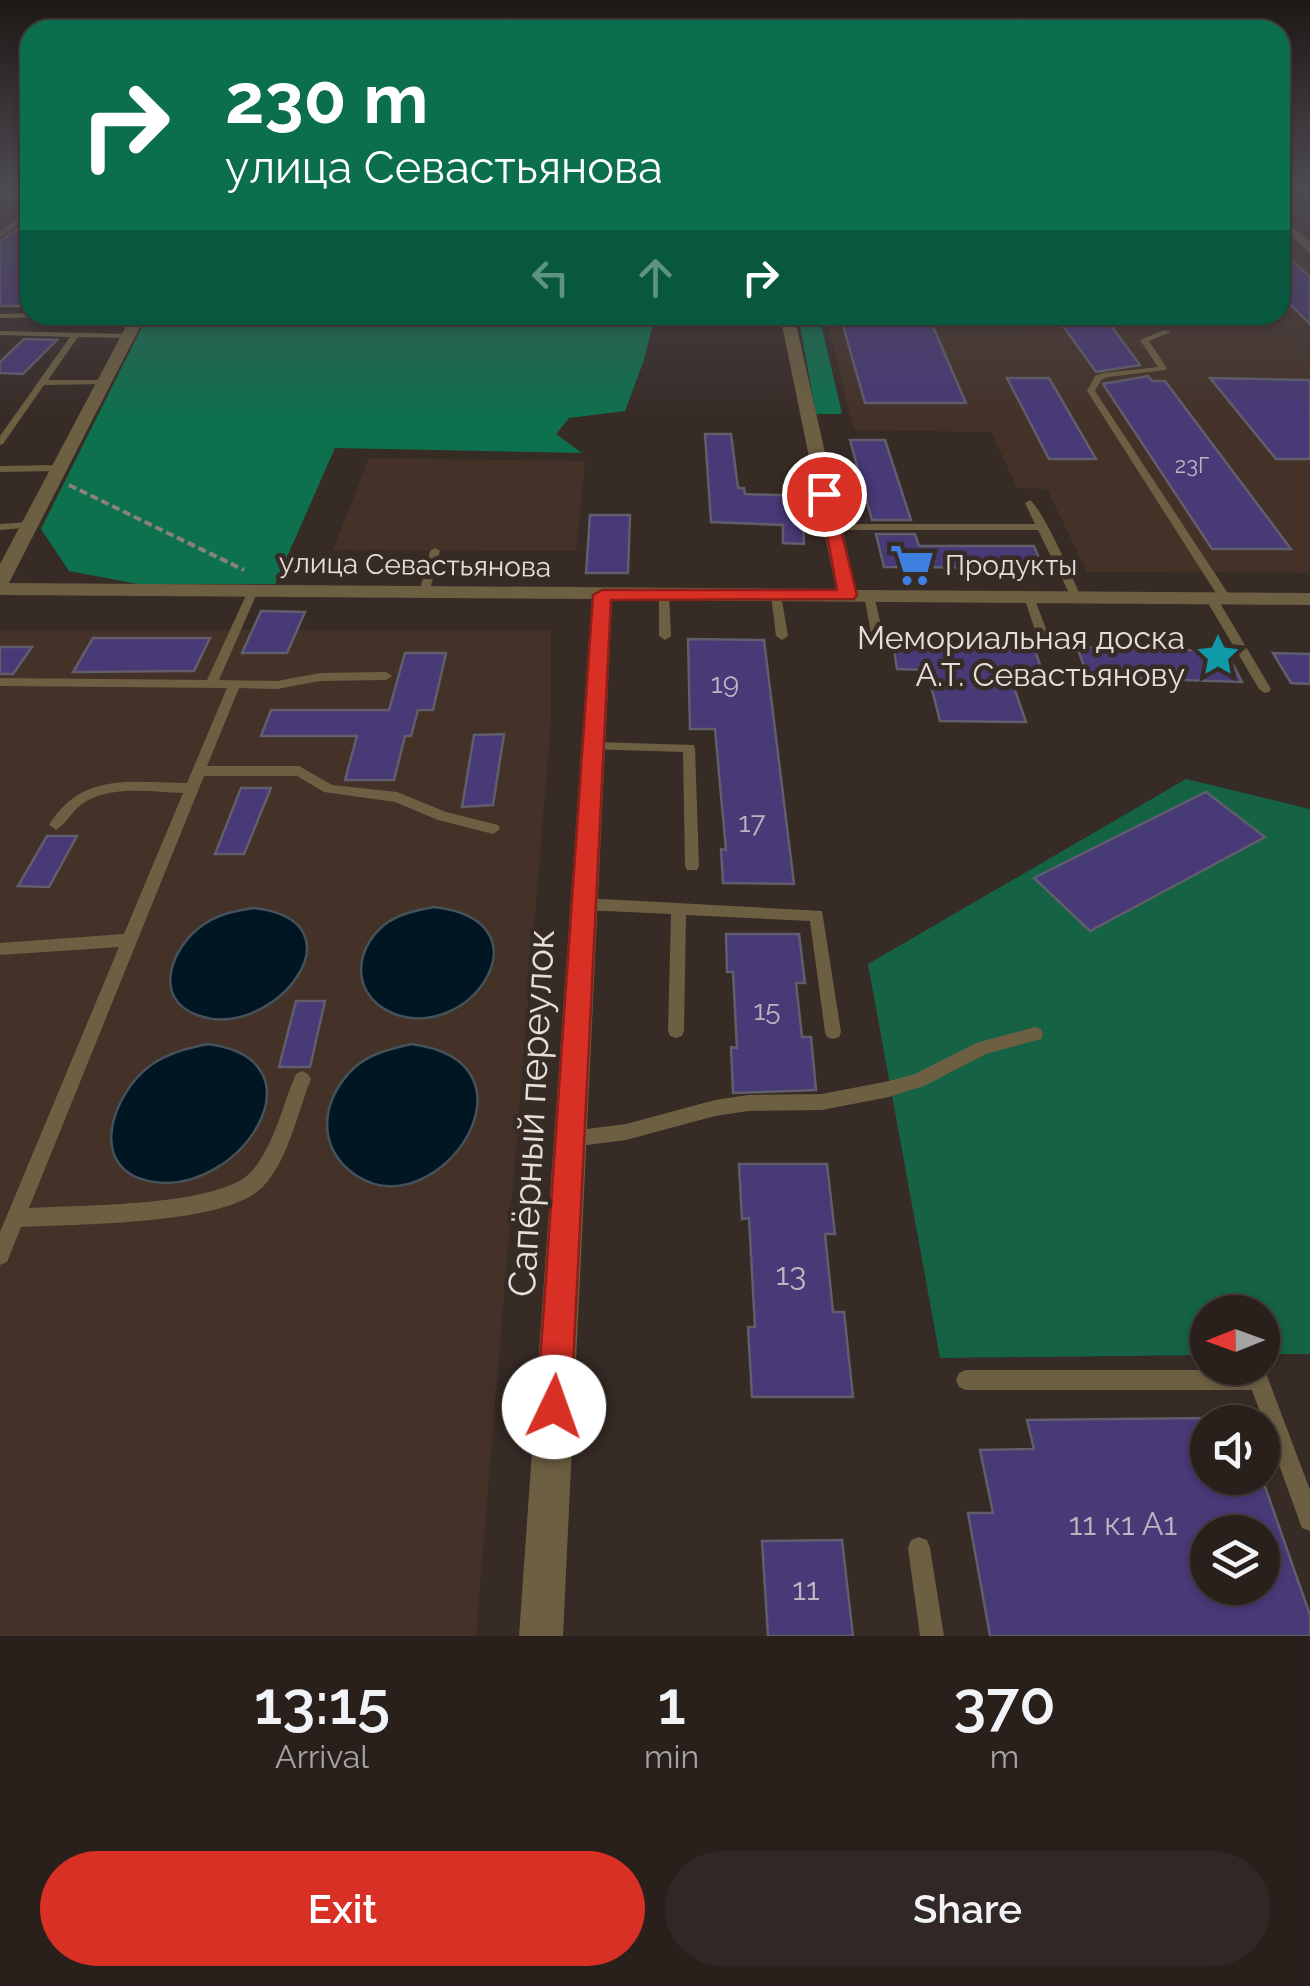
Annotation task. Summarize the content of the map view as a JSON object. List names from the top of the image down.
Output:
{
  "streets": {
    "street": ["улица Севастьянова", "Сапёрный переулок"]
  },
  "crossings": [
    ["улица Севастьянова", "Сапёрный переулок"]
  ],
  "places": {
    "supermarket": ["Продукты"],
    "place": ["Мемориальная доска А.Т. Севастьянову"]
  },
  "house_numbers": [
    "23Г",
    "19",
    "17",
    "15",
    "13",
    "11 к1 А1",
    "11"
  ],
  "north": "left",
  "page": {
    "turn": ["230 m", "улица Севастьянова"],
    "eta": [
      "13:15",
      "Arrival",
      "1",
      "min",
      "370",
      "m"
    ],
    "buttons": ["Exit", "Share"]
  }
}
